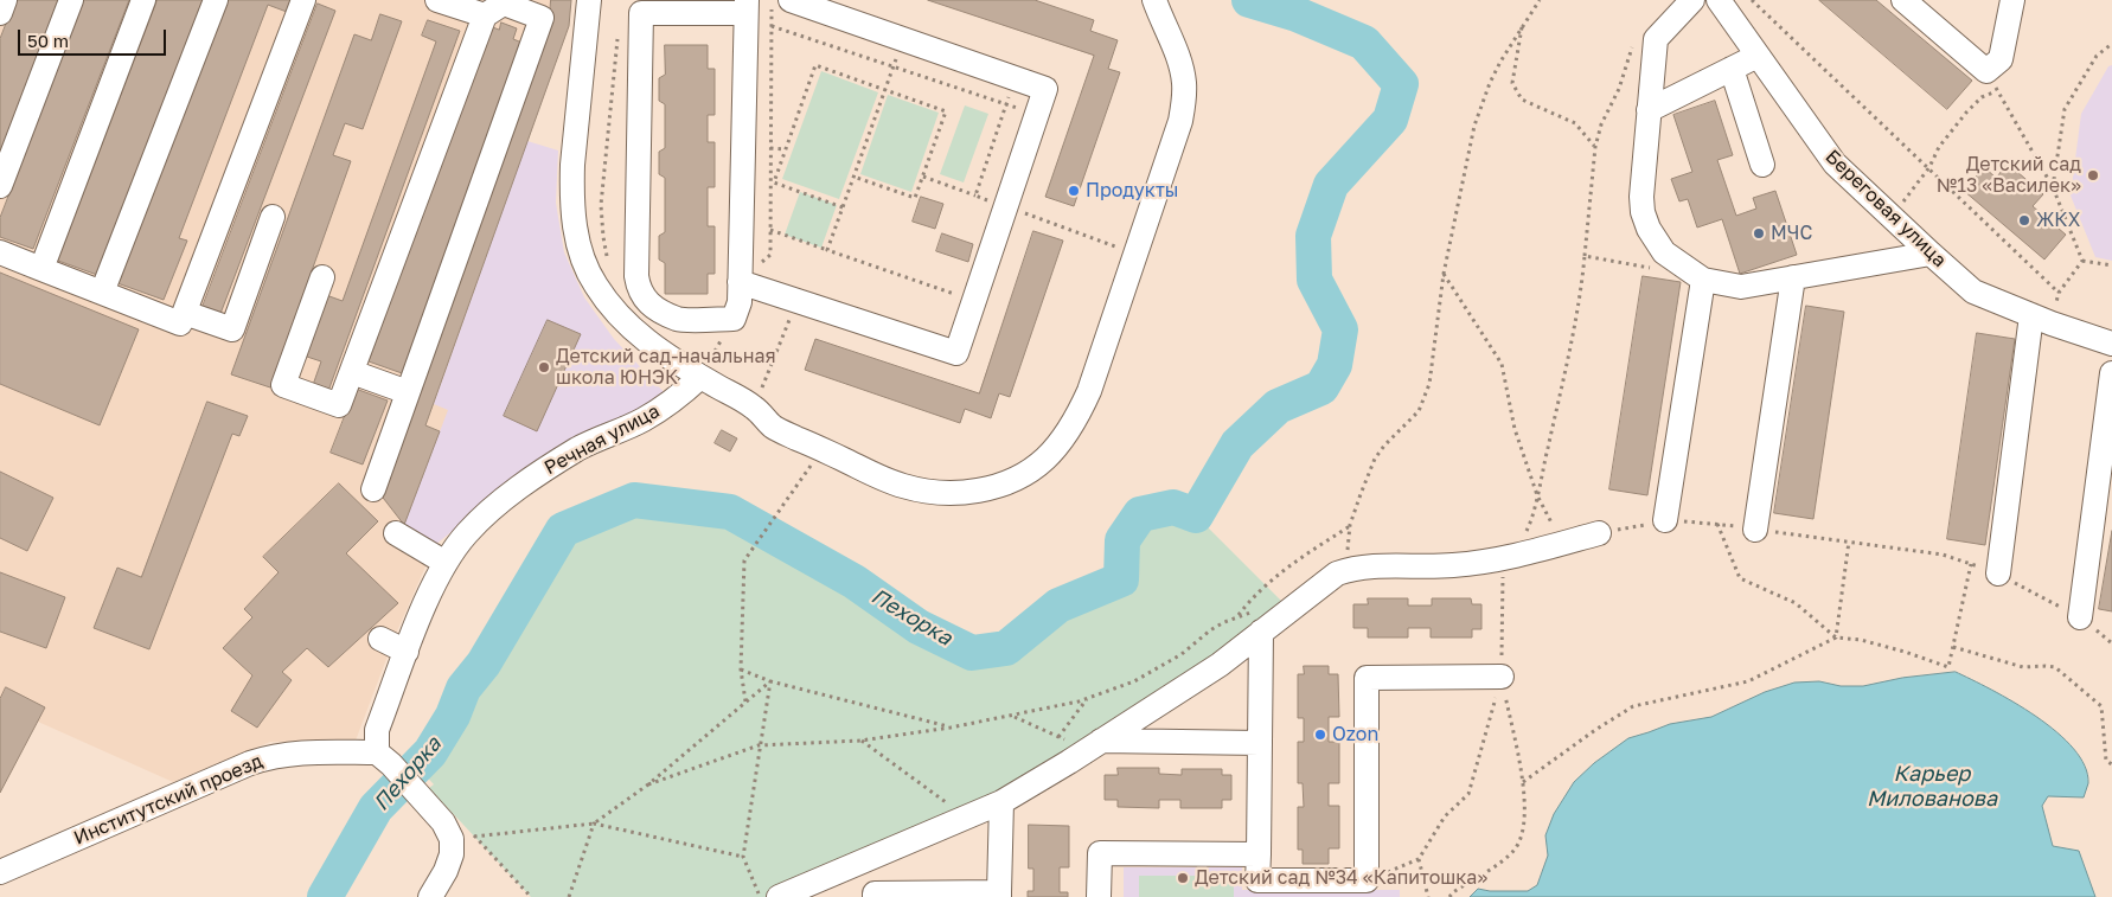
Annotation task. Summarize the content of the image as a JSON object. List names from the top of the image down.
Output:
{
  "streets": {
    "street": ["Береговая улица", "Речная улица", "Институтский проезд"]
  },
  "crossings": [
    ["Речная улица", "Институтский проезд"]
  ],
  "water": ["Пехорка", "Карьер Милованова"],
  "places": [
    "Детский сад №13 «Василек»",
    "Продукты",
    "ЖКХ",
    "МЧС",
    "Детский сад-начальная школа ЮНЭК",
    "Ozon",
    "Детский сад №34 «Капитошка»"
  ],
  "scale_bar": "50 m"
}
